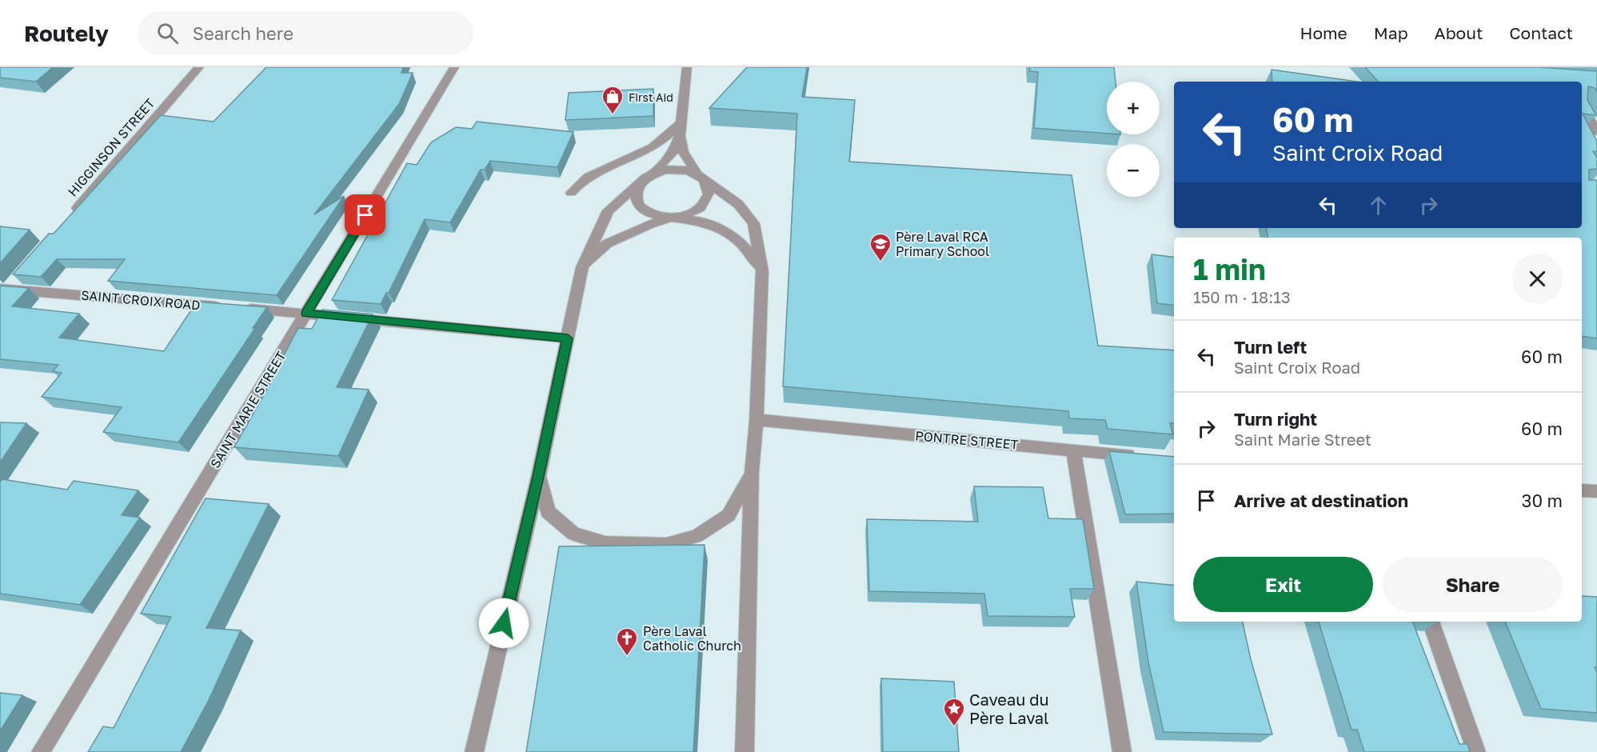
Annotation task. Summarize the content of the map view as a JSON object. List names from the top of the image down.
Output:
{
  "streets": {
    "street": [
      "HIGGINSON STREET",
      "SAINT CROIX ROAD",
      "SAINT MARIE STREET",
      "PONTRE STREET"
    ]
  },
  "crossings": [
    ["SAINT CROIX ROAD", "SAINT MARIE STREET"]
  ],
  "places": {
    "shop": ["First Aid"],
    "school or university": ["Père Laval RCA Primary School"],
    "church": ["Père Laval Catholic Church"],
    "place": ["Caveau du Père Laval"]
  },
  "page": {
    "header": "Routely",
    "search": "Search here",
    "nav": [
      "Home",
      "Map",
      "About",
      "Contact"
    ],
    "map_buttons": ["+", "−"],
    "turn": ["60 m", "Saint Croix Road"],
    "heading": ["1 min", "150 m · 18:13"],
    "list": [
      {
        "name": "Turn left",
        "note": "Saint Croix Road",
        "value": "60 m"
      },
      {
        "name": "Turn right",
        "note": "Saint Marie Street",
        "value": "60 m"
      },
      {
        "name": "Arrive at destination",
        "value": "30 m"
      }
    ],
    "buttons": ["Exit", "Share"]
  }
}
